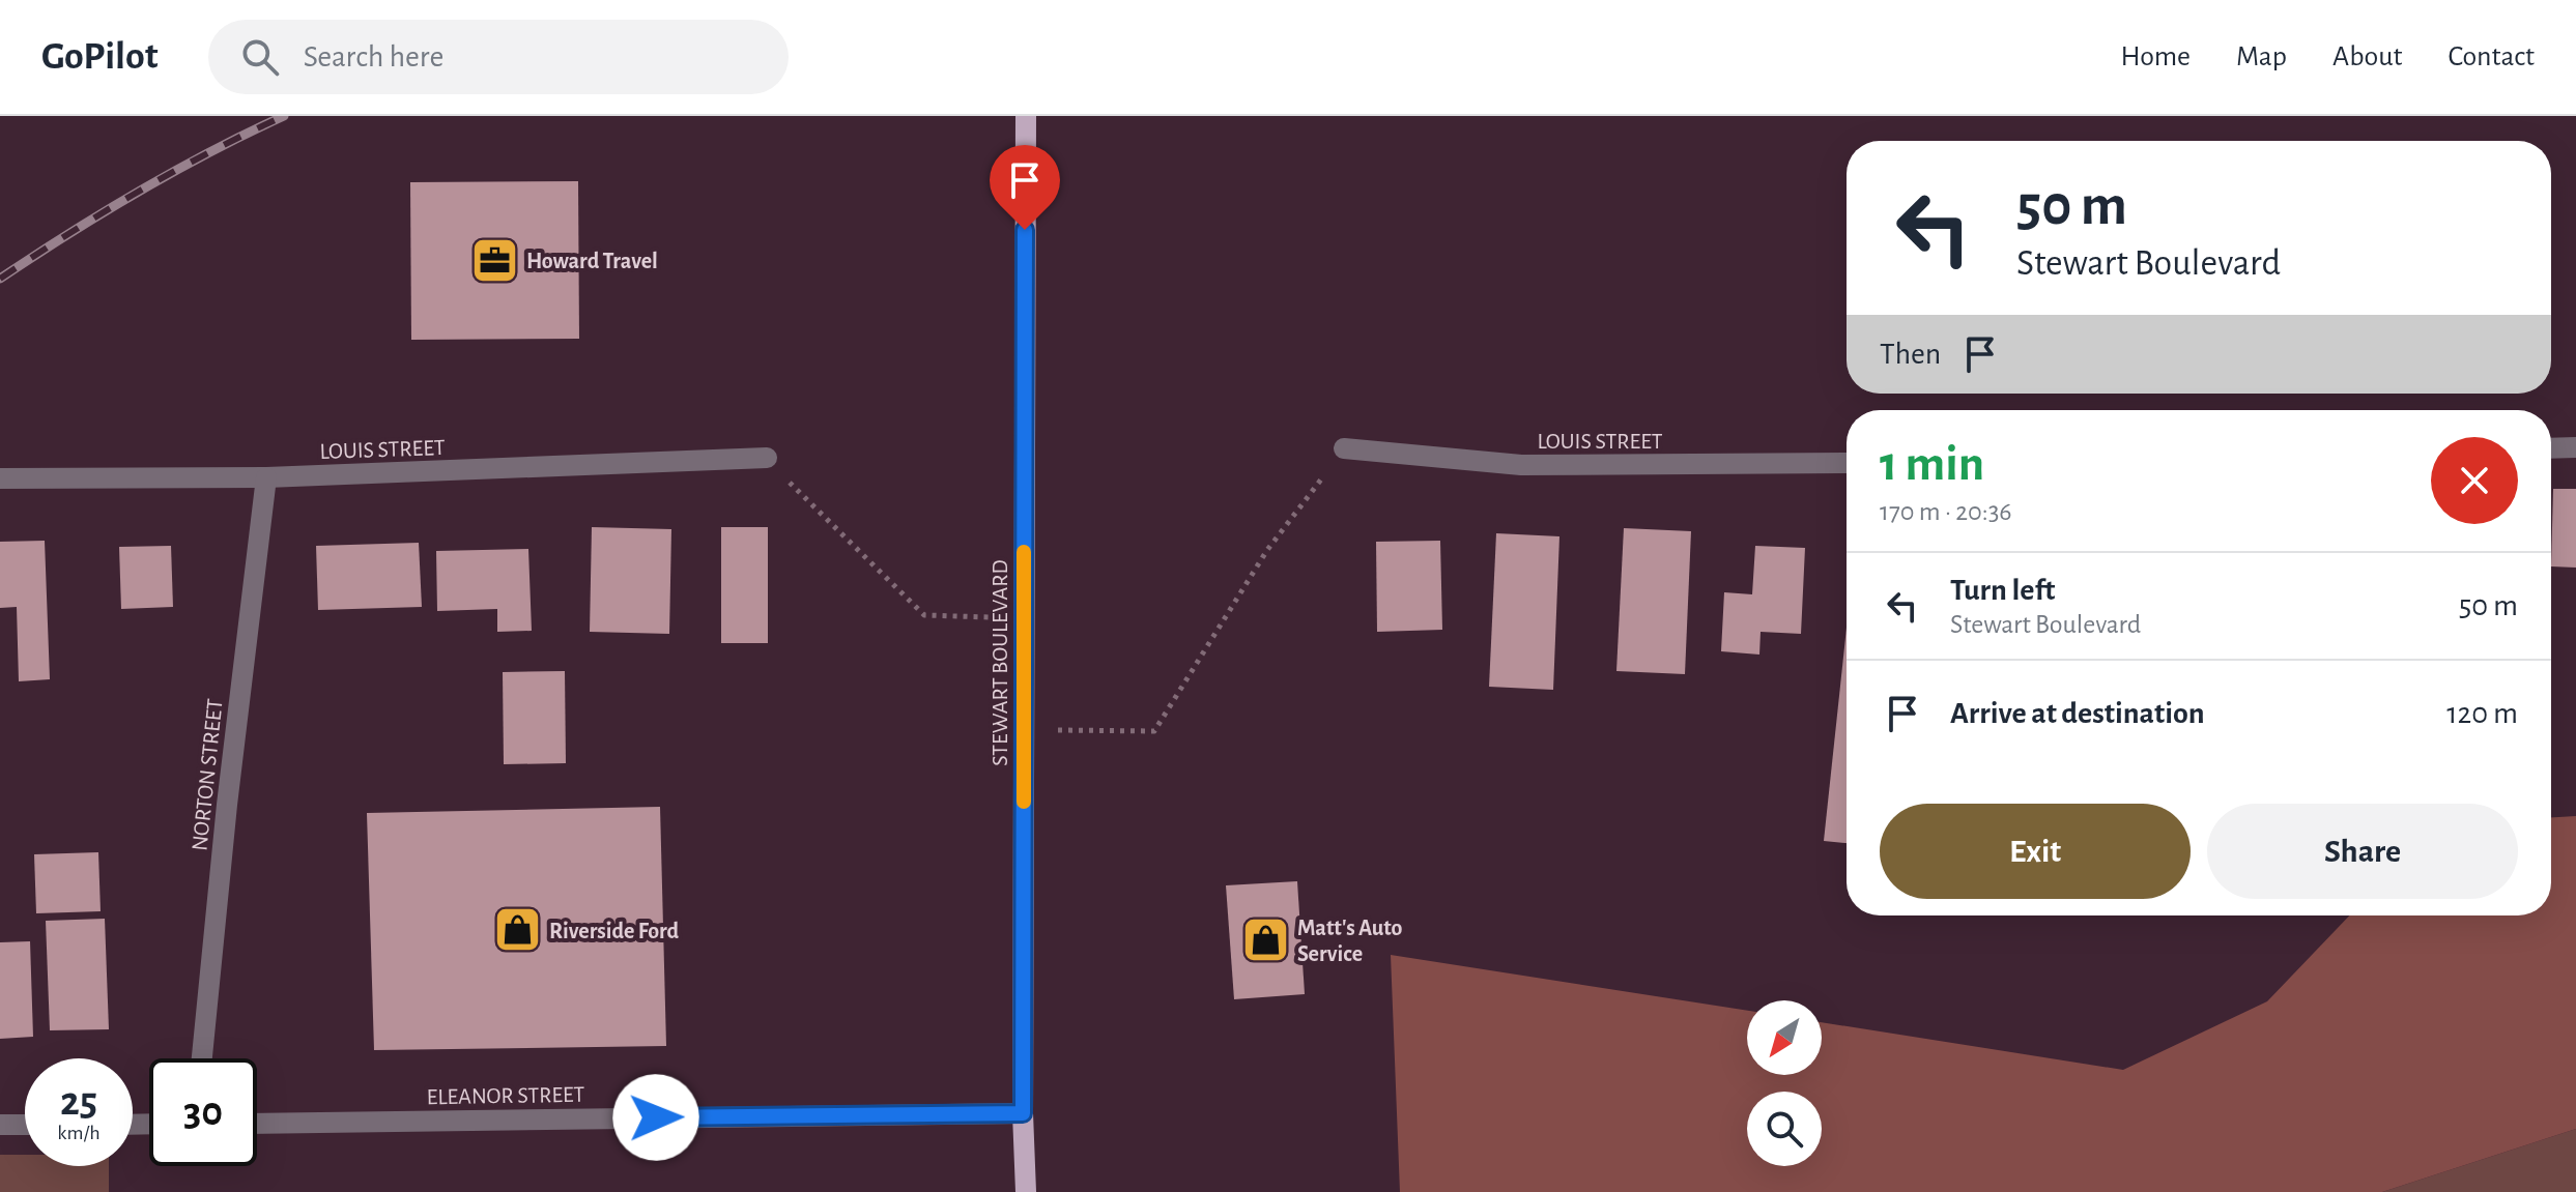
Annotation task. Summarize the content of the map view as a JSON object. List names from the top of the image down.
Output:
{
  "streets": {
    "main road": ["STEWART BOULEVARD"],
    "street": ["LOUIS STREET", "NORTON STREET", "ELEANOR STREET"]
  },
  "crossings": [
    ["LOUIS STREET", "NORTON STREET"],
    ["STEWART BOULEVARD", "ELEANOR STREET"]
  ],
  "places": {
    "office": ["Howard Travel"],
    "shop": ["Riverside Ford", "Matt's Auto Service"]
  },
  "north": "bottom left",
  "page": {
    "header": "GoPilot",
    "search": "Search here",
    "nav": [
      "Home",
      "Map",
      "About",
      "Contact"
    ],
    "turn": ["50 m", "Stewart Boulevard"],
    "then": "Then",
    "heading": ["1 min", "170 m · 20:36"],
    "list": [
      {
        "name": "Turn left",
        "note": "Stewart Boulevard",
        "value": "50 m"
      },
      {
        "name": "Arrive at destination",
        "value": "120 m"
      }
    ],
    "buttons": ["Exit", "Share"],
    "speed": "25 km/h",
    "limit": "30"
  }
}
